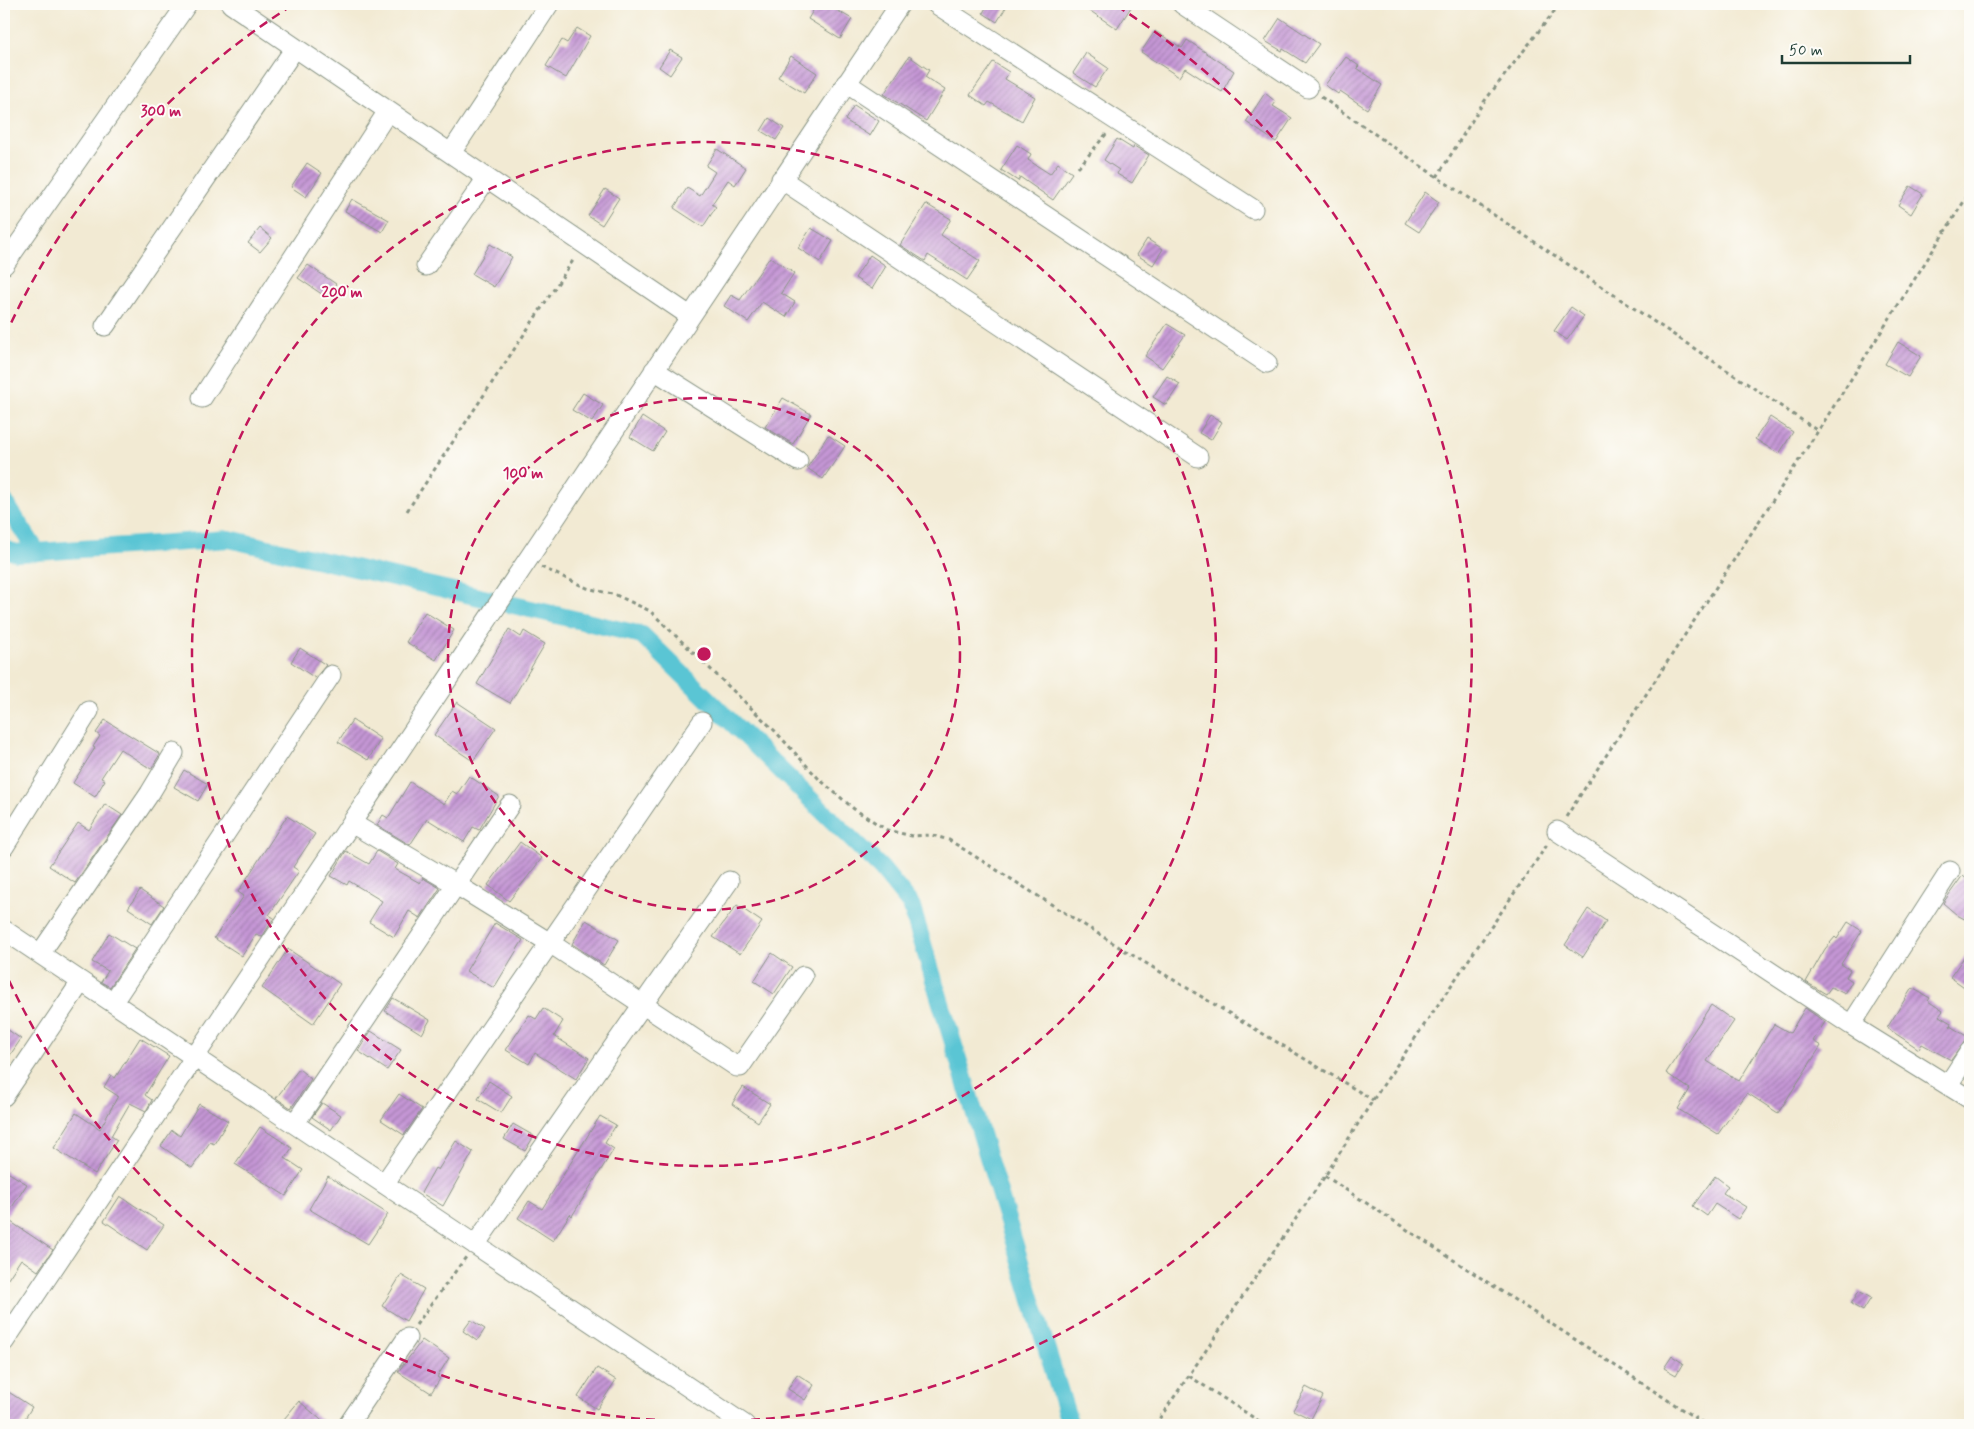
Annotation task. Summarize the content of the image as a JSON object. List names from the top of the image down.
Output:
{
  "scale_bar": "50 m",
  "rings": ["300 m", "200 m", "100 m"]
}
